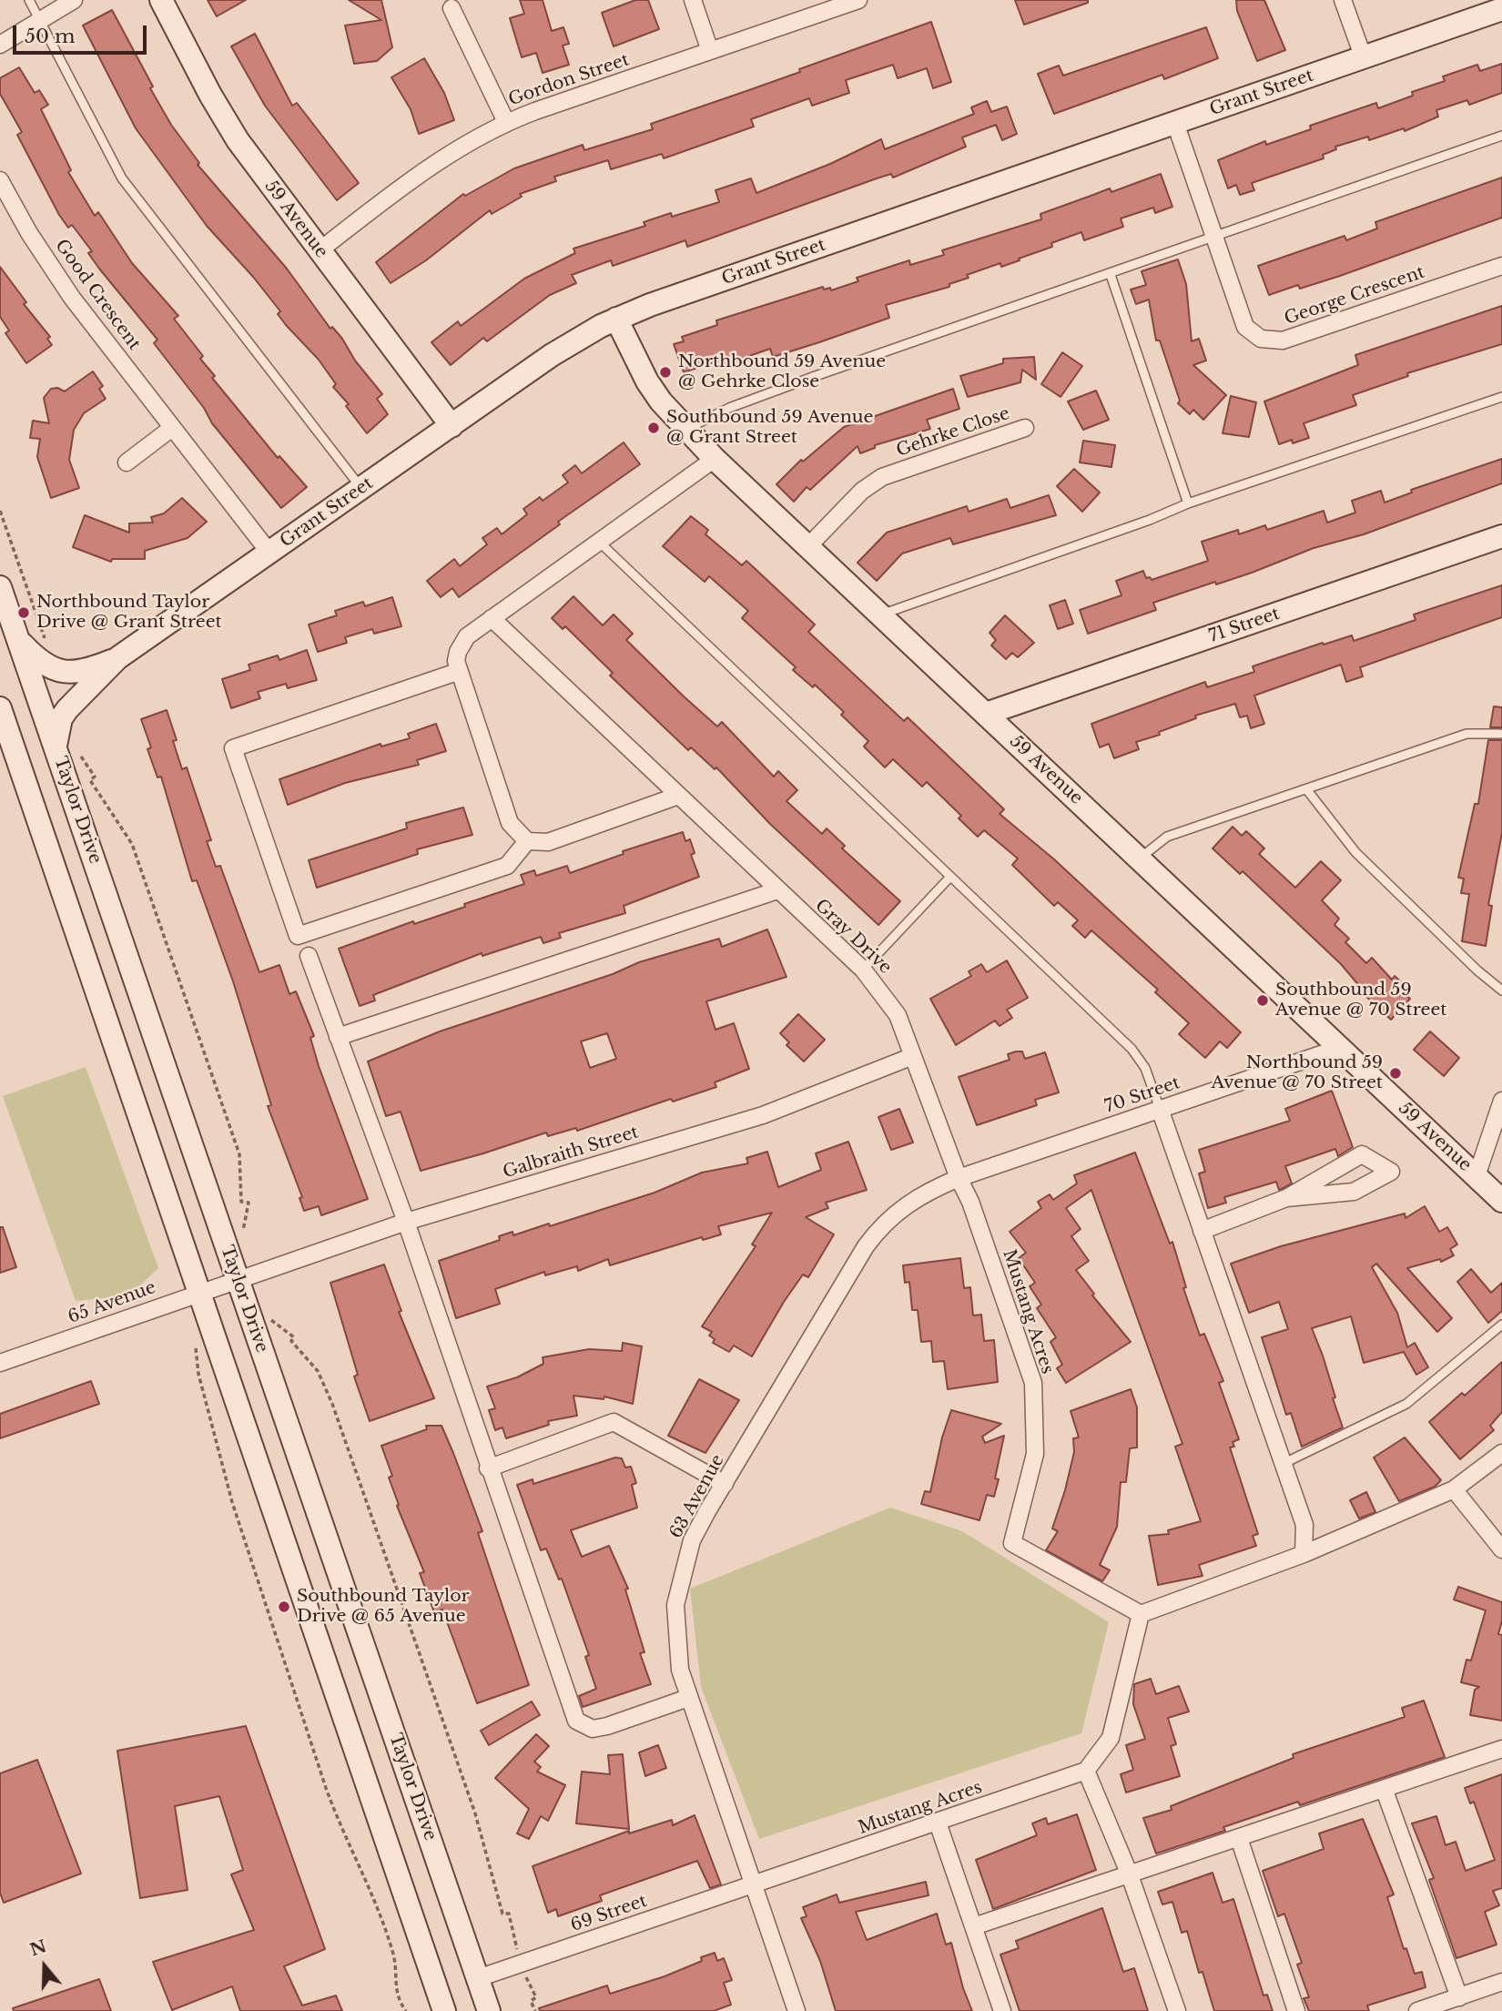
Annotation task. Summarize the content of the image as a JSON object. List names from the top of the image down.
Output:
{
  "streets": {
    "street": [
      "Gordon Street",
      "Grant Street",
      "59 Avenue",
      "Good Crescent",
      "George Crescent",
      "Gehrke Close",
      "71 Street",
      "Taylor Drive",
      "Gray Drive",
      "70 Street",
      "Galbraith Street",
      "65 Avenue",
      "Mustang Acres",
      "63 Avenue",
      "69 Street"
    ]
  },
  "crossings": [
    ["Gordon Street", "59 Avenue"],
    ["Grant Street", "59 Avenue"],
    ["Grant Street", "Good Crescent"],
    ["Grant Street", "George Crescent"],
    ["59 Avenue", "Gehrke Close"],
    ["59 Avenue", "71 Street"],
    ["59 Avenue", "70 Street"],
    ["Taylor Drive", "Galbraith Street"],
    ["Taylor Drive", "65 Avenue"],
    ["Taylor Drive", "69 Street"],
    ["Gray Drive", "70 Street"],
    ["Gray Drive", "Galbraith Street"],
    ["Gray Drive", "Mustang Acres"],
    ["Gray Drive", "63 Avenue"],
    ["70 Street", "Mustang Acres"],
    ["70 Street", "63 Avenue"],
    ["Galbraith Street", "65 Avenue"],
    ["Mustang Acres", "63 Avenue"],
    ["Mustang Acres", "69 Street"],
    ["63 Avenue", "69 Street"]
  ],
  "places": [
    "Northbound 59 Avenue @ Gehrke Close",
    "Southbound 59 Avenue @ Grant Street",
    "Northbound Taylor Drive @ Grant Street",
    "Southbound 59 Avenue @ 70 Street",
    "Northbound 59 Avenue @ 70 Street",
    "Southbound Taylor Drive @ 65 Avenue"
  ],
  "scale_bar": "50 m",
  "north": "top"
}
